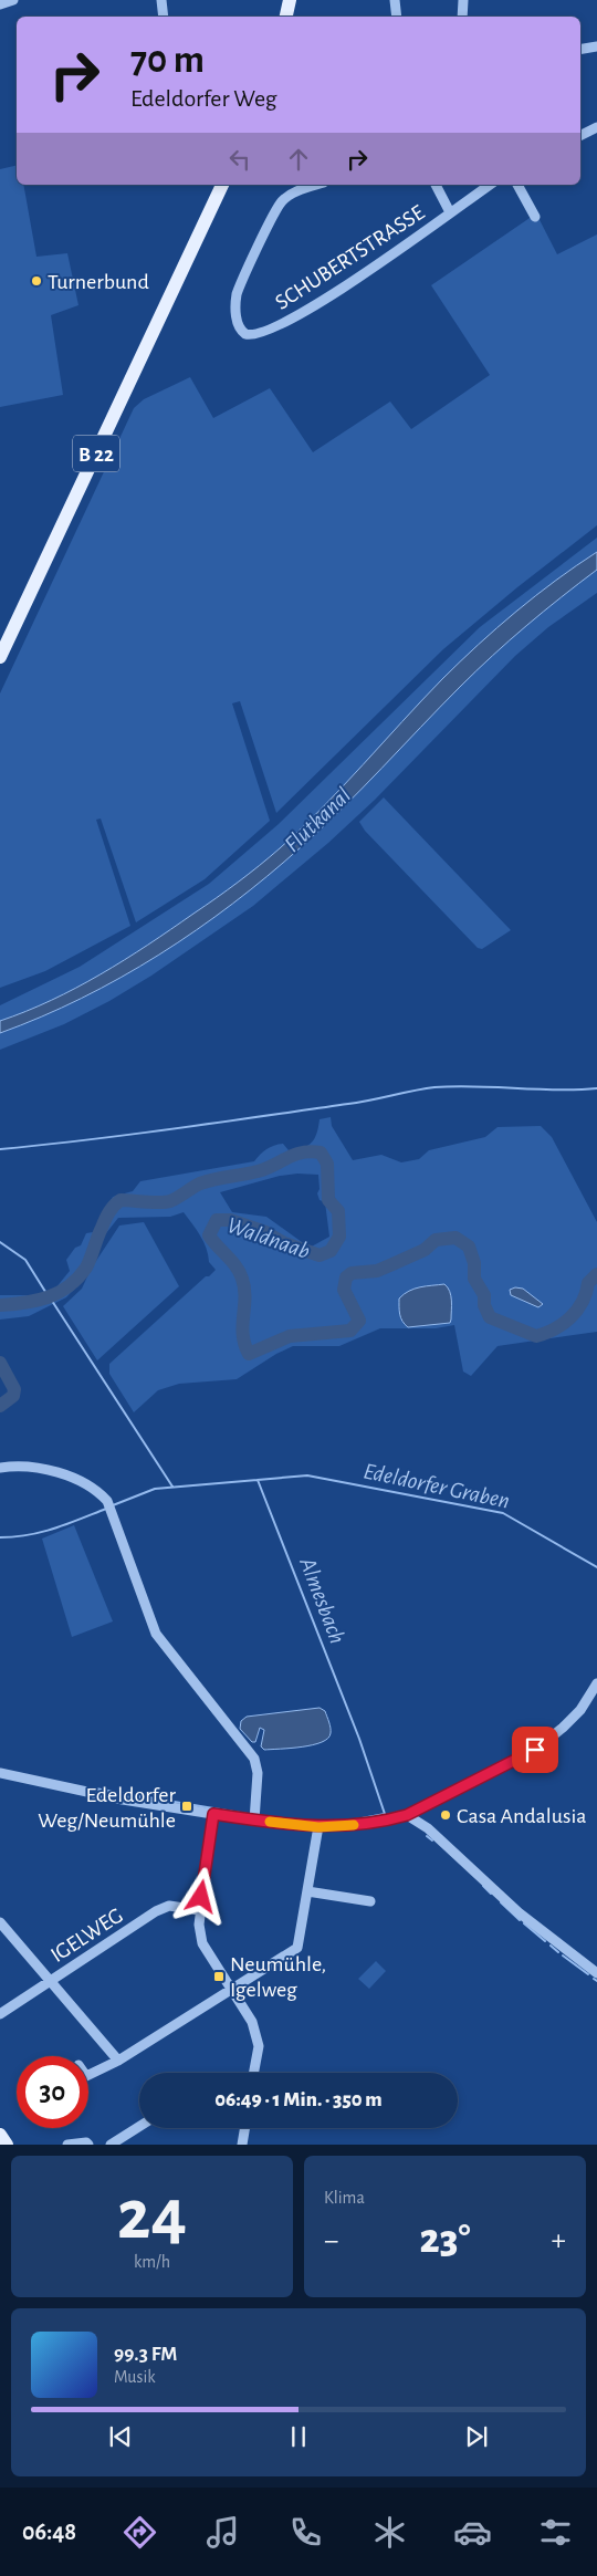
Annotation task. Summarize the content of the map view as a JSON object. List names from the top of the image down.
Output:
{
  "streets": {
    "main road": ["B 22"],
    "street": ["SCHUBERTSTRASSE", "IGELWEG"]
  },
  "water": [
    "Flutkanal",
    "Waldnaab",
    "Edeldorfer Graben",
    "Almesbach"
  ],
  "places": {
    "other": ["Turnerbund", "Casa Andalusia"],
    "transit": ["Edeldorfer Weg/Neumühle", "Neumühle, Igelweg"]
  },
  "page": {
    "turn": ["70 m", "Edeldorfer Weg"],
    "limit": "30",
    "trip": "06:49 · 1 Min. · 350 m",
    "tile": [
      ["24", "km/h"],
      "Klima"
    ],
    "heat": ["−", "23°", "+"],
    "song": ["99.3 FM", "Musik"],
    "tabs": "06:48"
  }
}
